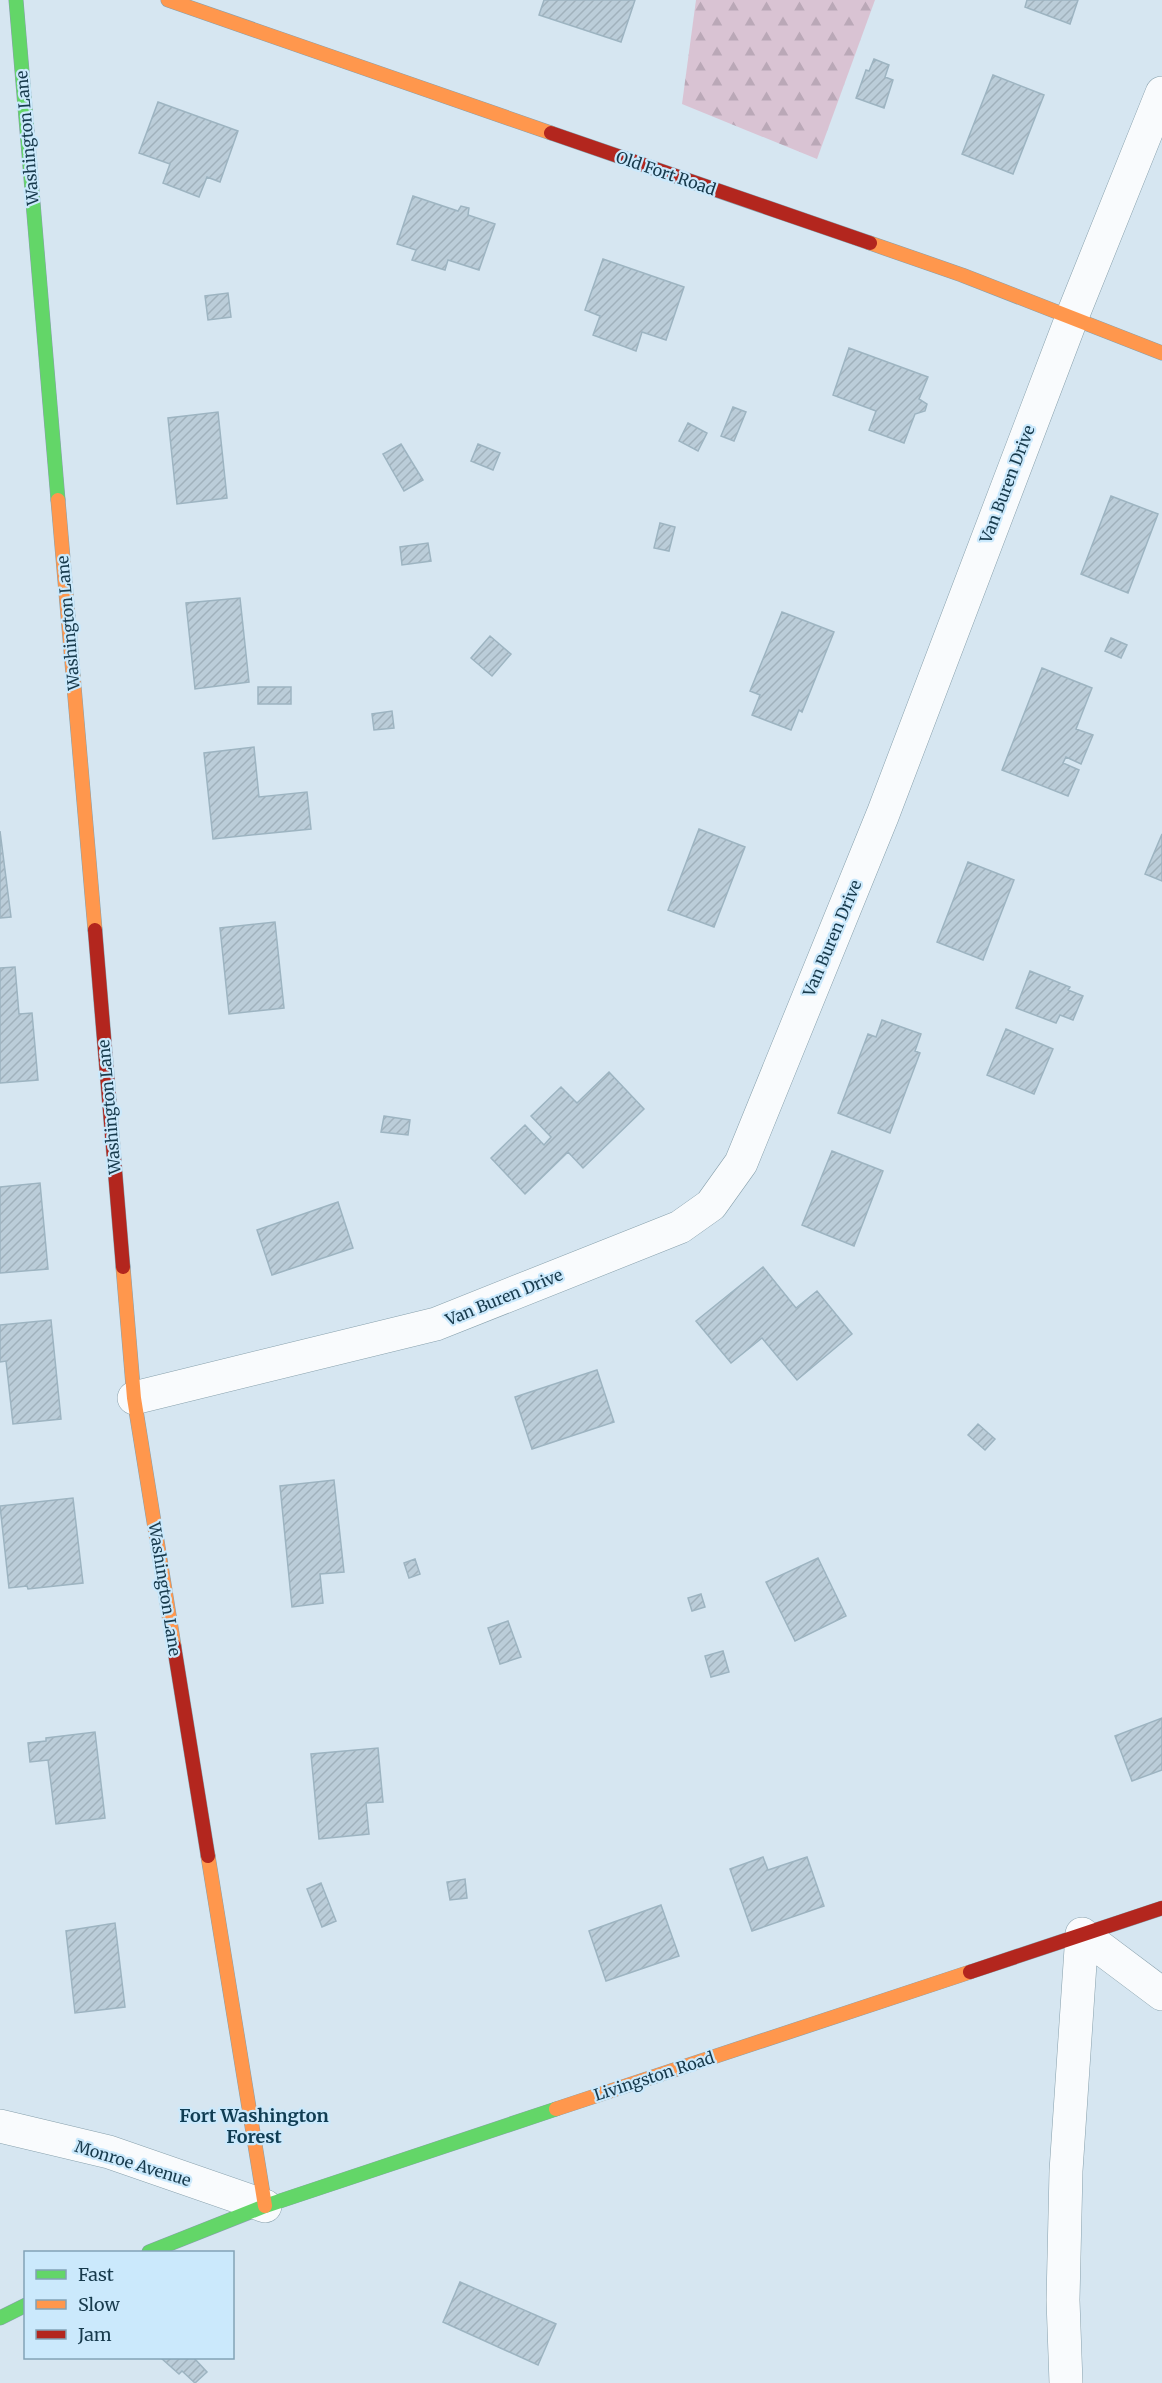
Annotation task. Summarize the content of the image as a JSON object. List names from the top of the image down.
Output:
{
  "streets": {
    "main road": ["Washington Lane", "Old Fort Road", "Livingston Road"],
    "street": ["Van Buren Drive", "Monroe Avenue"]
  },
  "crossings": [
    ["Washington Lane", "Van Buren Drive"],
    ["Washington Lane", "Livingston Road"],
    ["Washington Lane", "Monroe Avenue"],
    ["Old Fort Road", "Van Buren Drive"],
    ["Livingston Road", "Monroe Avenue"]
  ],
  "districts": ["Fort Washington Forest"],
  "legend": ["Fast", "Slow", "Jam"]
}
